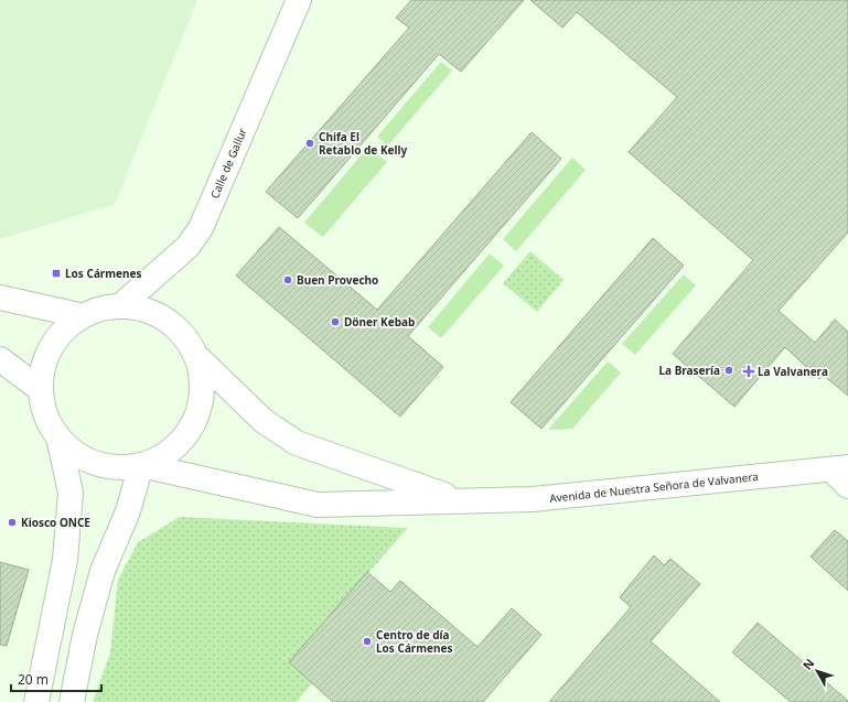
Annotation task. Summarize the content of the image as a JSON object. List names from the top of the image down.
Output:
{
  "streets": {
    "main road": ["Calle de Gallur", "Avenida de Nuestra Señora de Valvanera"]
  },
  "places": {
    "other": [
      "Chifa El Retablo de Kelly",
      "Buen Provecho",
      "Döner Kebab",
      "La Brasería",
      "Kiosco ONCE",
      "Centro de día Los Cármenes"
    ],
    "transit": ["Los Cármenes"],
    "health": ["La Valvanera"]
  },
  "scale_bar": "20 m",
  "north": "top left"
}
